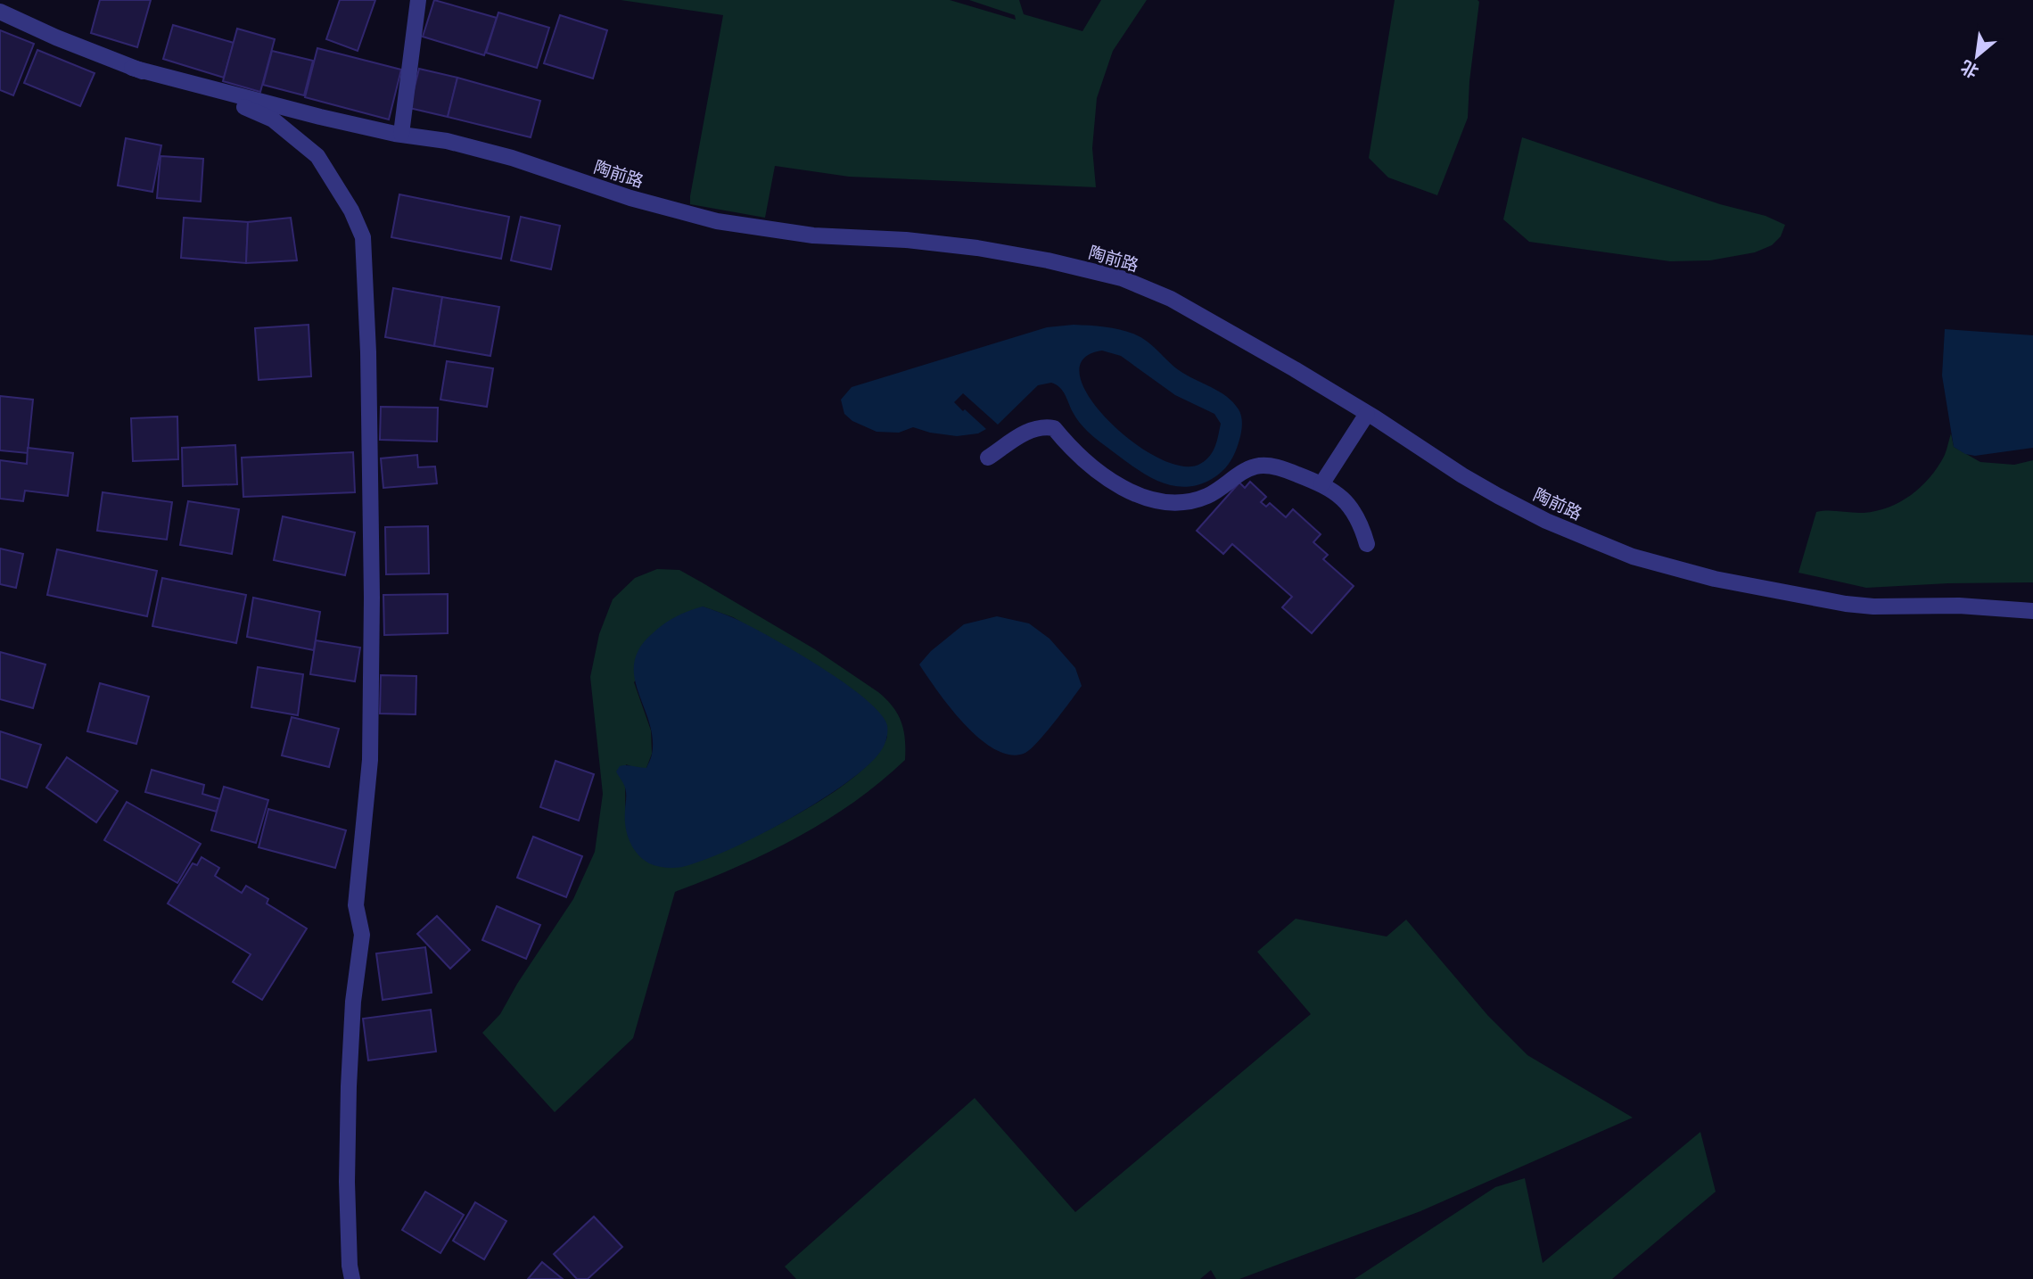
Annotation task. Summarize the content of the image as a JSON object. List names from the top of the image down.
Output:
{
  "streets": {
    "street": ["陶前路"]
  },
  "north": "bottom left"
}
